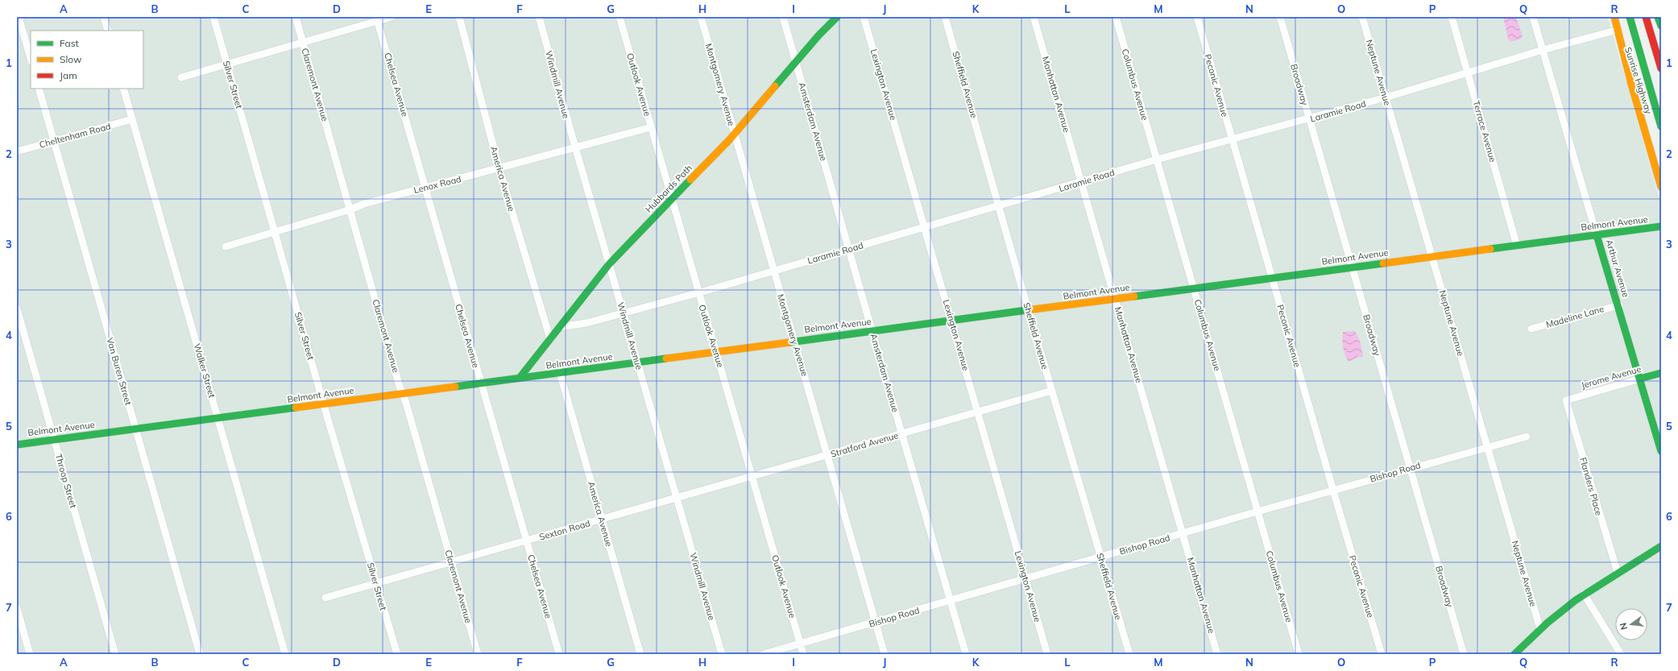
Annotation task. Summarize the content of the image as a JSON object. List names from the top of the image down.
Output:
{
  "streets": {
    "main road": [
      "Sunrise Highway",
      "Hubbards Path",
      "Belmont Avenue",
      "Arthur Avenue",
      "Jerome Avenue"
    ],
    "street": [
      "Neptune Avenue",
      "Silver Street",
      "Claremont Avenue",
      "Chelsea Avenue",
      "Windmill Avenue",
      "Outlook Avenue",
      "Montgomery Avenue",
      "Lexington Avenue",
      "Sheffield Avenue",
      "Columbus Avenue",
      "Broadway",
      "Peconic Avenue",
      "Manhattan Avenue",
      "Laramie Road",
      "Amsterdam Avenue",
      "Terrace Avenue",
      "Cheltenham Road",
      "America Avenue",
      "Lenox Road",
      "Madeline Lane",
      "Walker Street",
      "Van Buren Street",
      "Stratford Avenue",
      "Bishop Road",
      "Throop Street",
      "Flanders Place",
      "Sexton Road"
    ]
  },
  "crossings": [
    ["Neptune Avenue", "Laramie Road"],
    ["Neptune Avenue", "Belmont Avenue"],
    ["Neptune Avenue", "Bishop Road"],
    ["Sunrise Highway", "Laramie Road"],
    ["Silver Street", "Lenox Road"],
    ["Silver Street", "Belmont Avenue"],
    ["Claremont Avenue", "Lenox Road"],
    ["Claremont Avenue", "Belmont Avenue"],
    ["Chelsea Avenue", "Lenox Road"],
    ["Chelsea Avenue", "Belmont Avenue"],
    ["Chelsea Avenue", "Sexton Road"],
    ["Windmill Avenue", "Laramie Road"],
    ["Windmill Avenue", "Lenox Road"],
    ["Windmill Avenue", "Hubbards Path"],
    ["Windmill Avenue", "Belmont Avenue"],
    ["Windmill Avenue", "Stratford Avenue"],
    ["Windmill Avenue", "Sexton Road"],
    ["Outlook Avenue", "Laramie Road"],
    ["Outlook Avenue", "Lenox Road"],
    ["Outlook Avenue", "Hubbards Path"],
    ["Outlook Avenue", "Belmont Avenue"],
    ["Outlook Avenue", "Stratford Avenue"],
    ["Outlook Avenue", "Bishop Road"],
    ["Montgomery Avenue", "Laramie Road"],
    ["Montgomery Avenue", "Hubbards Path"],
    ["Montgomery Avenue", "Belmont Avenue"],
    ["Montgomery Avenue", "Stratford Avenue"],
    ["Montgomery Avenue", "Bishop Road"],
    ["Lexington Avenue", "Laramie Road"],
    ["Lexington Avenue", "Belmont Avenue"],
    ["Lexington Avenue", "Stratford Avenue"],
    ["Lexington Avenue", "Bishop Road"],
    ["Sheffield Avenue", "Laramie Road"],
    ["Sheffield Avenue", "Belmont Avenue"],
    ["Sheffield Avenue", "Stratford Avenue"],
    ["Sheffield Avenue", "Bishop Road"],
    ["Columbus Avenue", "Laramie Road"],
    ["Columbus Avenue", "Belmont Avenue"],
    ["Columbus Avenue", "Bishop Road"],
    ["Broadway", "Laramie Road"],
    ["Broadway", "Belmont Avenue"],
    ["Broadway", "Bishop Road"],
    ["Peconic Avenue", "Laramie Road"],
    ["Peconic Avenue", "Belmont Avenue"],
    ["Peconic Avenue", "Bishop Road"],
    ["Manhattan Avenue", "Laramie Road"],
    ["Manhattan Avenue", "Belmont Avenue"],
    ["Manhattan Avenue", "Bishop Road"],
    ["Laramie Road", "Amsterdam Avenue"],
    ["Laramie Road", "Terrace Avenue"],
    ["Laramie Road", "Hubbards Path"],
    ["Laramie Road", "Arthur Avenue"],
    ["Amsterdam Avenue", "Hubbards Path"],
    ["Amsterdam Avenue", "Belmont Avenue"],
    ["Amsterdam Avenue", "Stratford Avenue"],
    ["Amsterdam Avenue", "Bishop Road"],
    ["Terrace Avenue", "Belmont Avenue"],
    ["Cheltenham Road", "Walker Street"],
    ["Cheltenham Road", "Van Buren Street"],
    ["America Avenue", "Lenox Road"],
    ["America Avenue", "Hubbards Path"],
    ["America Avenue", "Belmont Avenue"],
    ["America Avenue", "Sexton Road"],
    ["Hubbards Path", "Belmont Avenue"],
    ["Belmont Avenue", "Arthur Avenue"],
    ["Belmont Avenue", "Walker Street"],
    ["Belmont Avenue", "Van Buren Street"],
    ["Belmont Avenue", "Throop Street"],
    ["Arthur Avenue", "Madeline Lane"],
    ["Arthur Avenue", "Jerome Avenue"],
    ["Jerome Avenue", "Flanders Place"],
    ["Stratford Avenue", "Sexton Road"]
  ],
  "legend": ["Fast", "Slow", "Jam"],
  "north": "left",
  "grid": {
    "columns": [
      "A",
      "B",
      "C",
      "D",
      "E",
      "F",
      "G",
      "H",
      "I",
      "J",
      "K",
      "L",
      "M",
      "N",
      "O",
      "P",
      "Q",
      "R"
    ],
    "rows": [
      "1",
      "2",
      "3",
      "4",
      "5",
      "6",
      "7"
    ]
  }
}
